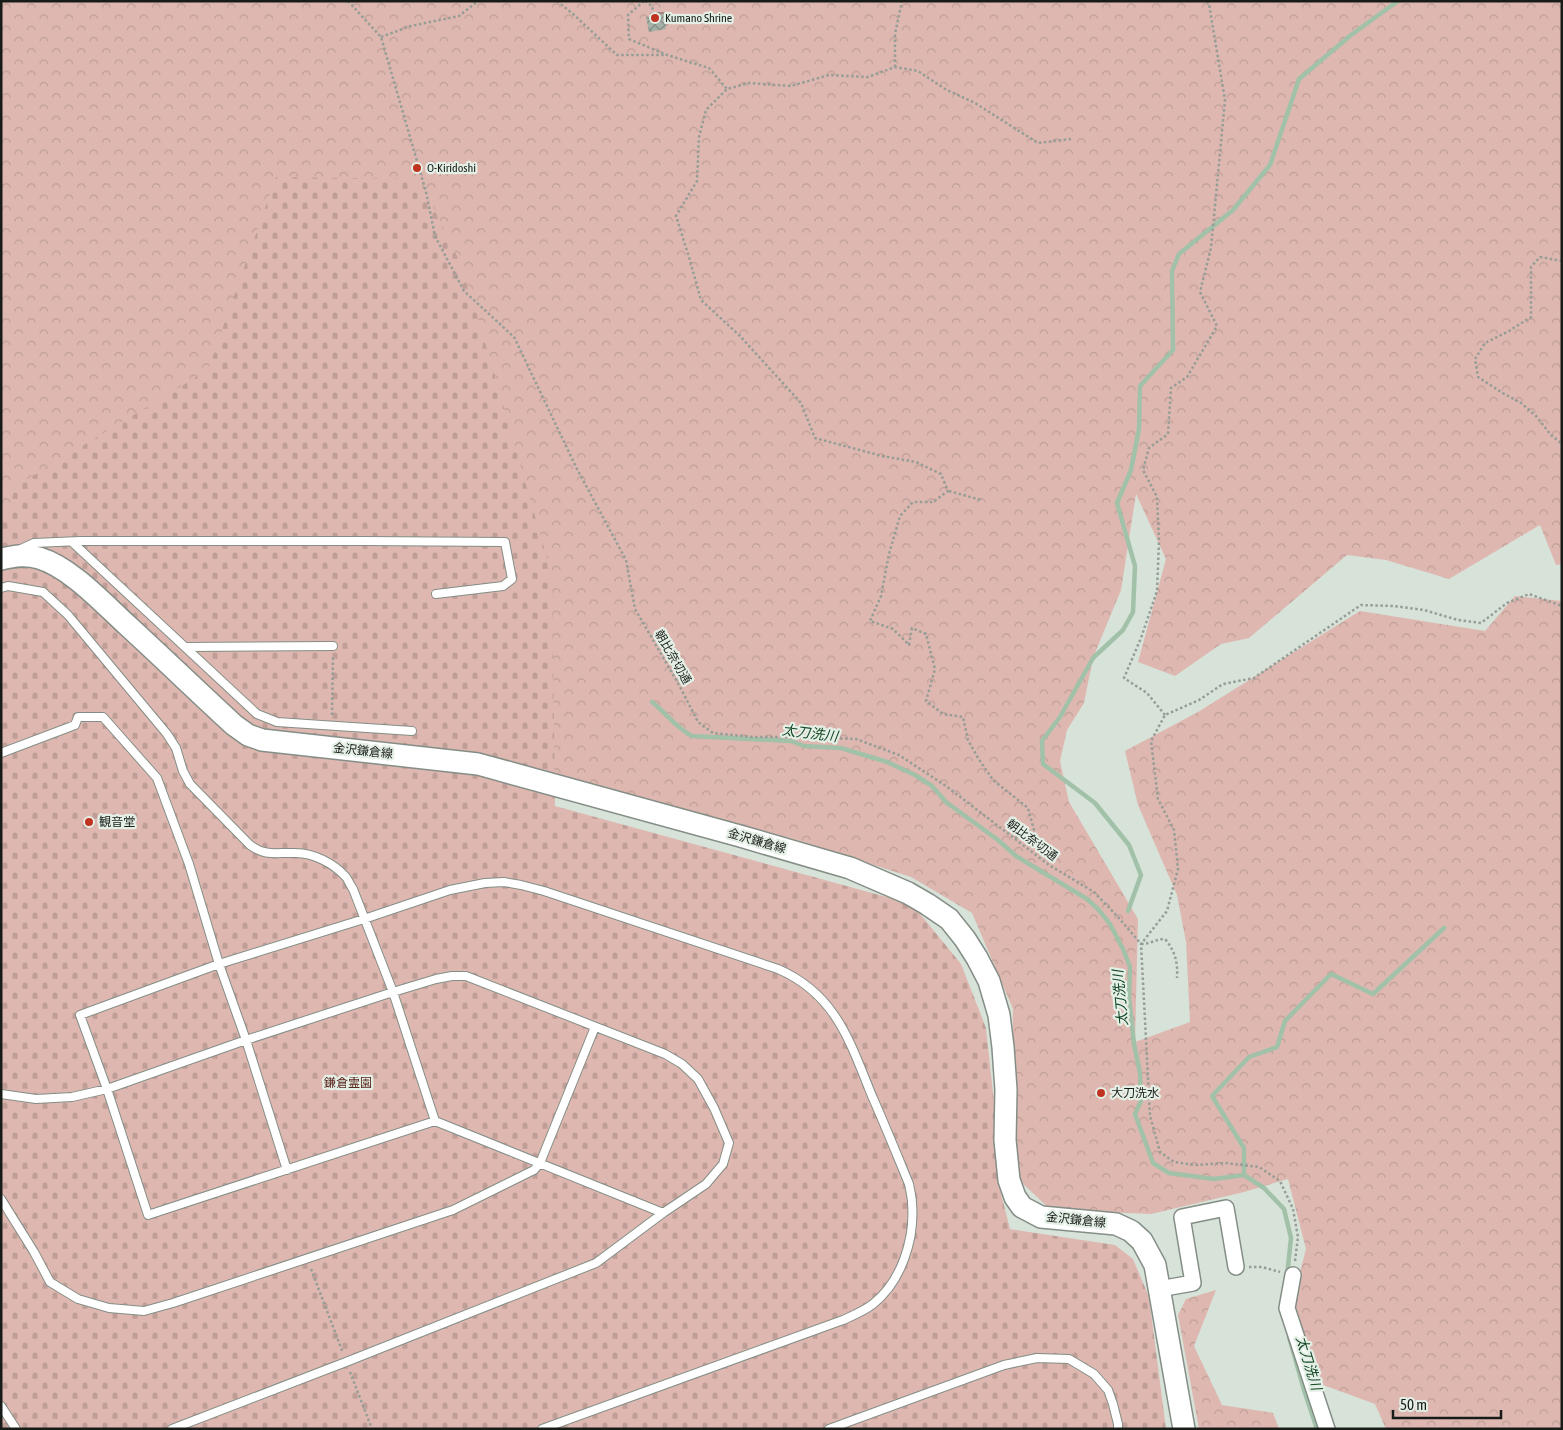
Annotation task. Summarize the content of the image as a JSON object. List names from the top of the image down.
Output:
{
  "streets": {
    "main road": ["金沢鎌倉線"],
    "path": ["朝比奈切通"]
  },
  "water": ["太刀洗川"],
  "parks": ["鎌倉霊園"],
  "places": [
    "Kumano Shrine",
    "O-Kiridoshi",
    "観音堂",
    "大刀洗水"
  ],
  "scale_bar": "50 m"
}
